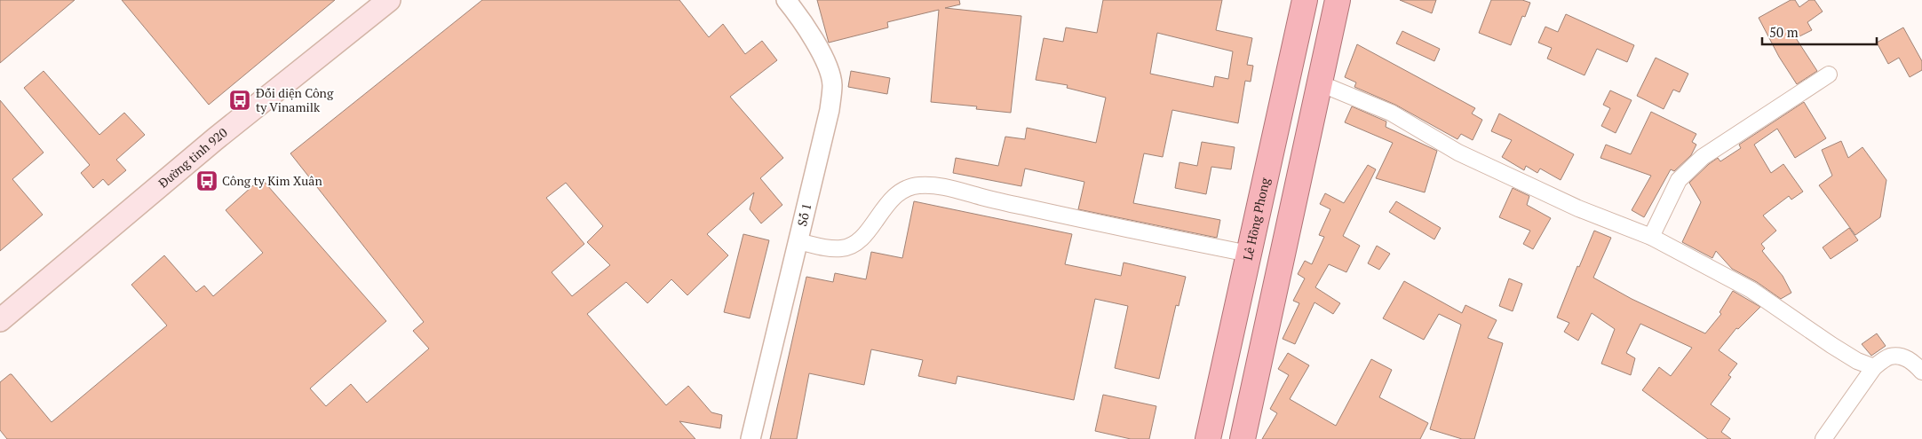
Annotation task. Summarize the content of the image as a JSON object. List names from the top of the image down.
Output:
{
  "streets": {
    "highway": ["Lê Hồng Phong"],
    "main road": ["Đường tỉnh 920"],
    "street": ["Số 1"]
  },
  "places": {
    "bus stop": ["Đối diện Công ty Vinamilk", "Công ty Kim Xuân"]
  },
  "scale_bar": "50 m"
}
